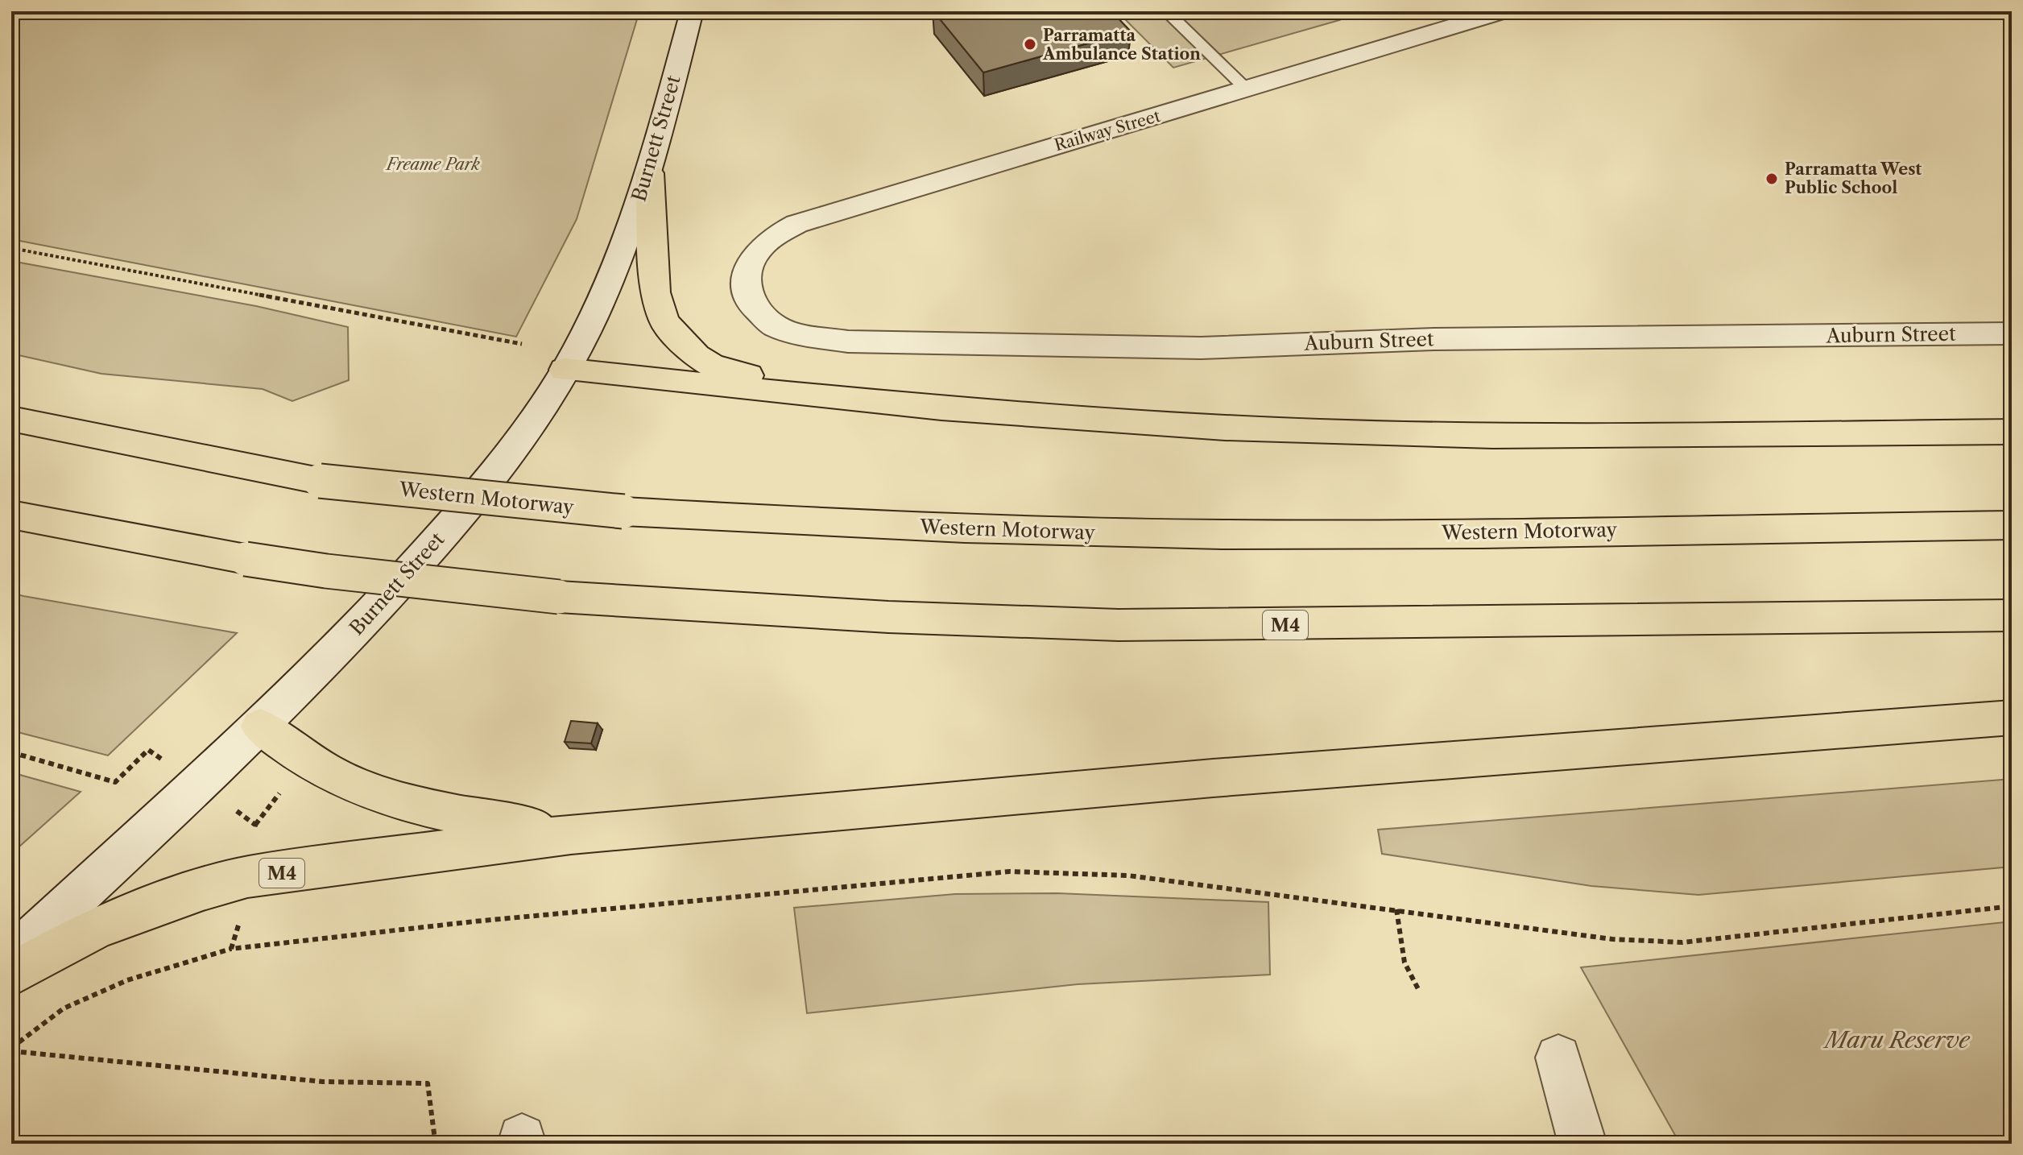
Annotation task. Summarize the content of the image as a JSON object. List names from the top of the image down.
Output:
{
  "streets": {
    "highway": ["Western Motorway", "M4"],
    "street": ["Railway Street", "Burnett Street", "Auburn Street"]
  },
  "crossings": [
    ["Railway Street", "Auburn Street"],
    ["Burnett Street", "M4"]
  ],
  "parks": ["Freame Park", "Maru Reserve"],
  "places": ["Parramatta Ambulance Station", "Parramatta West Public School"]
}
